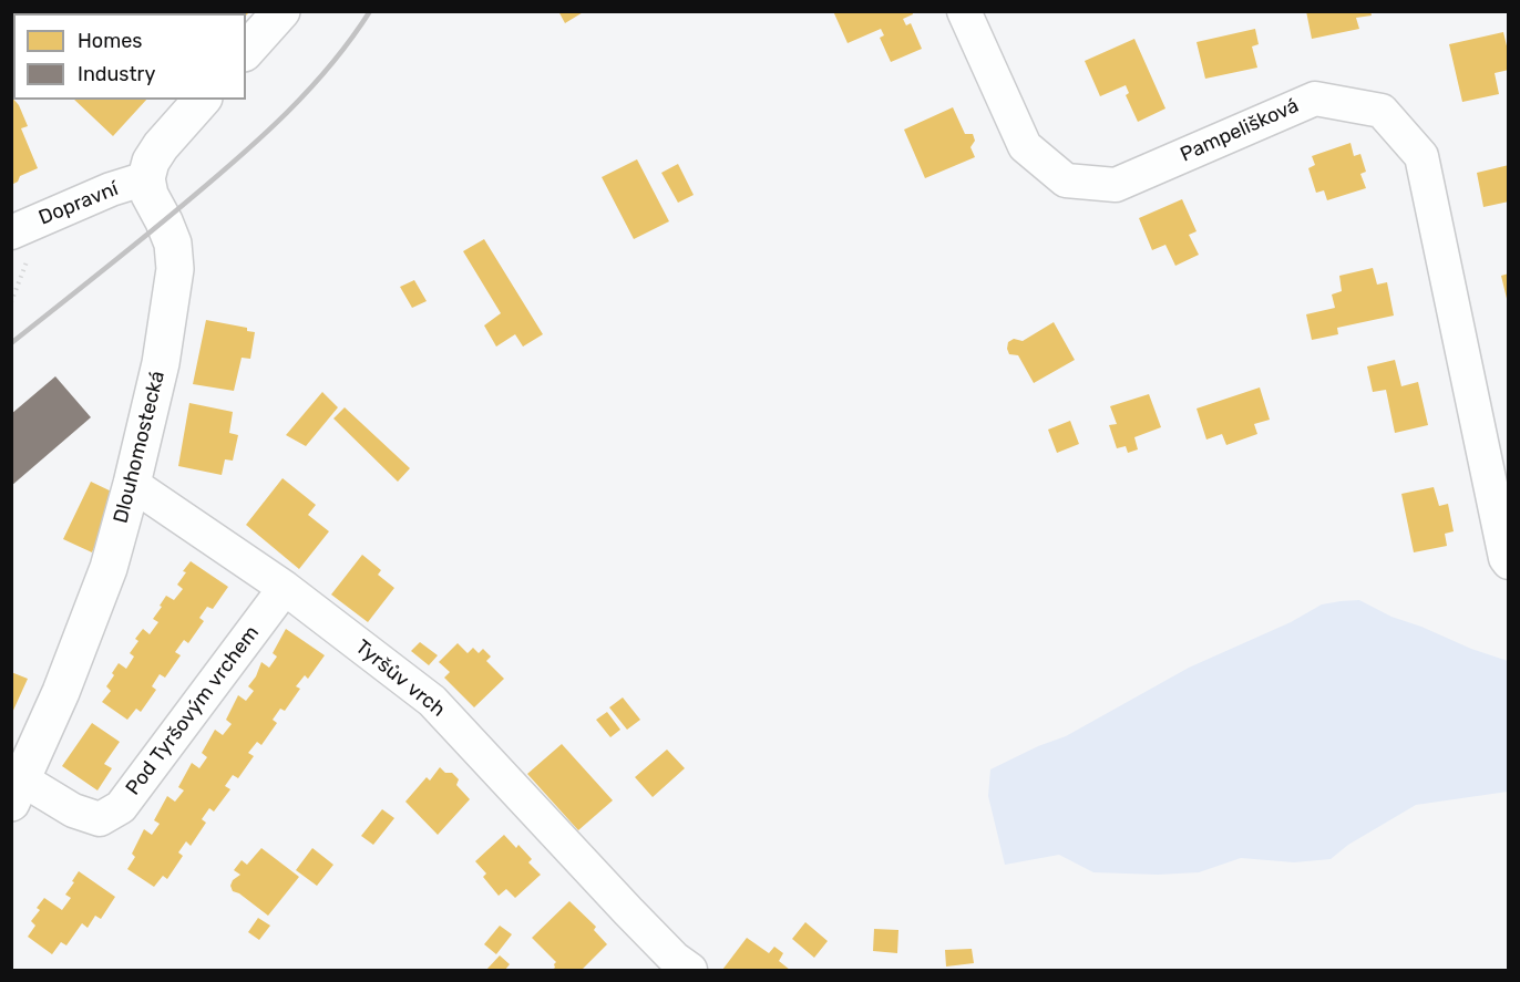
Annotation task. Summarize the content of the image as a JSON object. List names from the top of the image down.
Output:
{
  "streets": {
    "street": [
      "Pampelišková",
      "Dopravní",
      "Dlouhomostecká",
      "Tyršův vrch",
      "Pod Tyršovým vrchem"
    ]
  },
  "crossings": [
    ["Dopravní", "Dlouhomostecká"],
    ["Dlouhomostecká", "Tyršův vrch"],
    ["Dlouhomostecká", "Pod Tyršovým vrchem"],
    ["Tyršův vrch", "Pod Tyršovým vrchem"]
  ],
  "legend": ["Homes", "Industry"]
}
